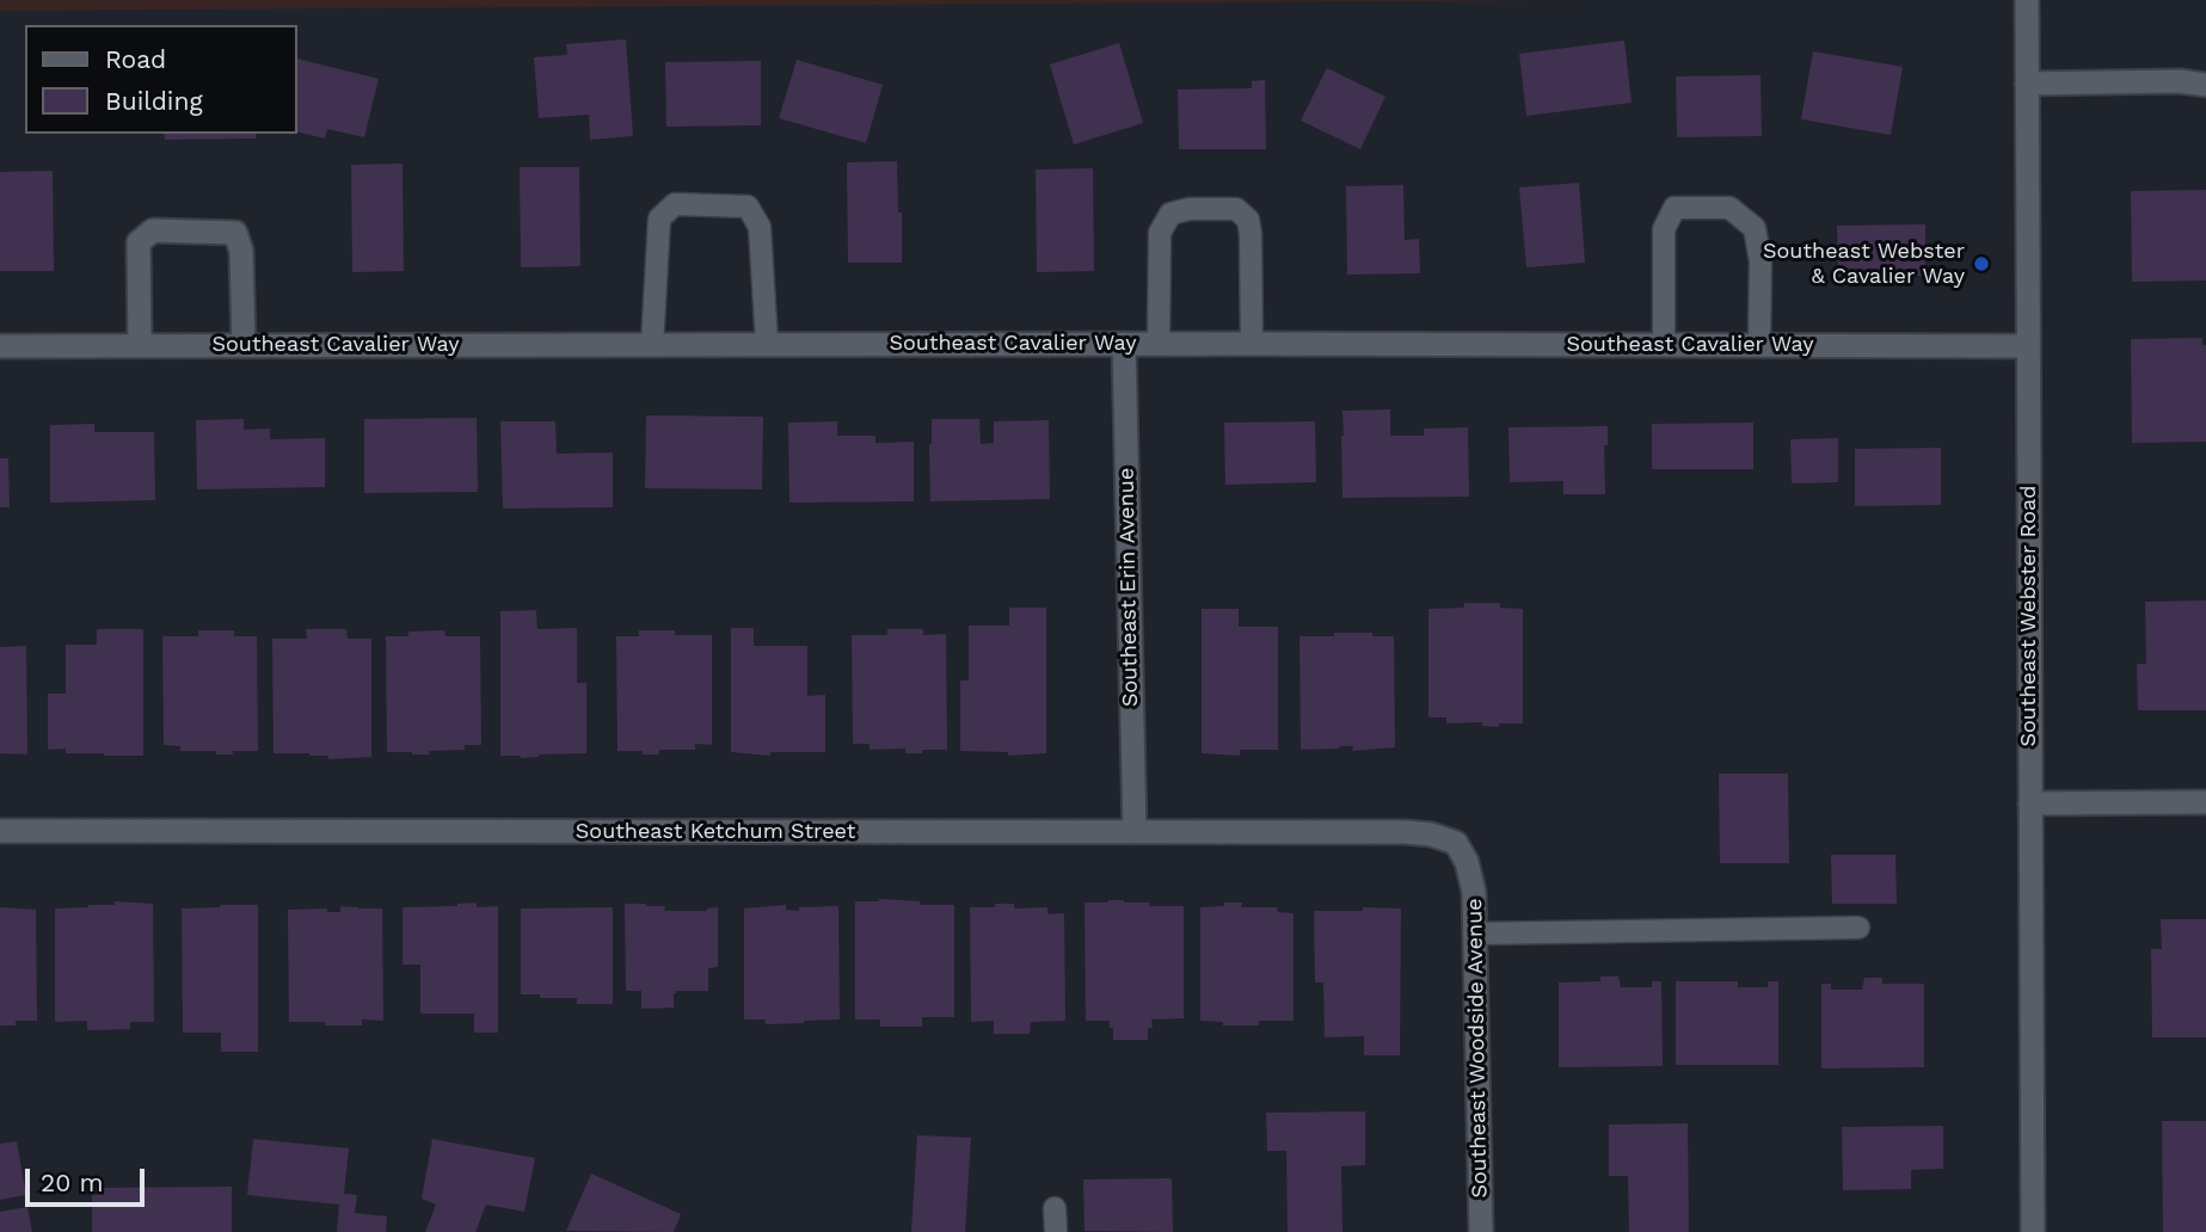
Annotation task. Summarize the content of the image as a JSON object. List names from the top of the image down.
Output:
{
  "streets": {
    "street": [
      "Southeast Cavalier Way",
      "Southeast Erin Avenue",
      "Southeast Webster Road",
      "Southeast Ketchum Street",
      "Southeast Woodside Avenue"
    ]
  },
  "crossings": [
    ["Southeast Cavalier Way", "Southeast Erin Avenue"],
    ["Southeast Cavalier Way", "Southeast Webster Road"],
    ["Southeast Erin Avenue", "Southeast Ketchum Street"],
    ["Southeast Ketchum Street", "Southeast Woodside Avenue"]
  ],
  "places": ["Southeast Webster & Cavalier Way"],
  "legend": ["Road", "Building"],
  "scale_bar": "20 m"
}
